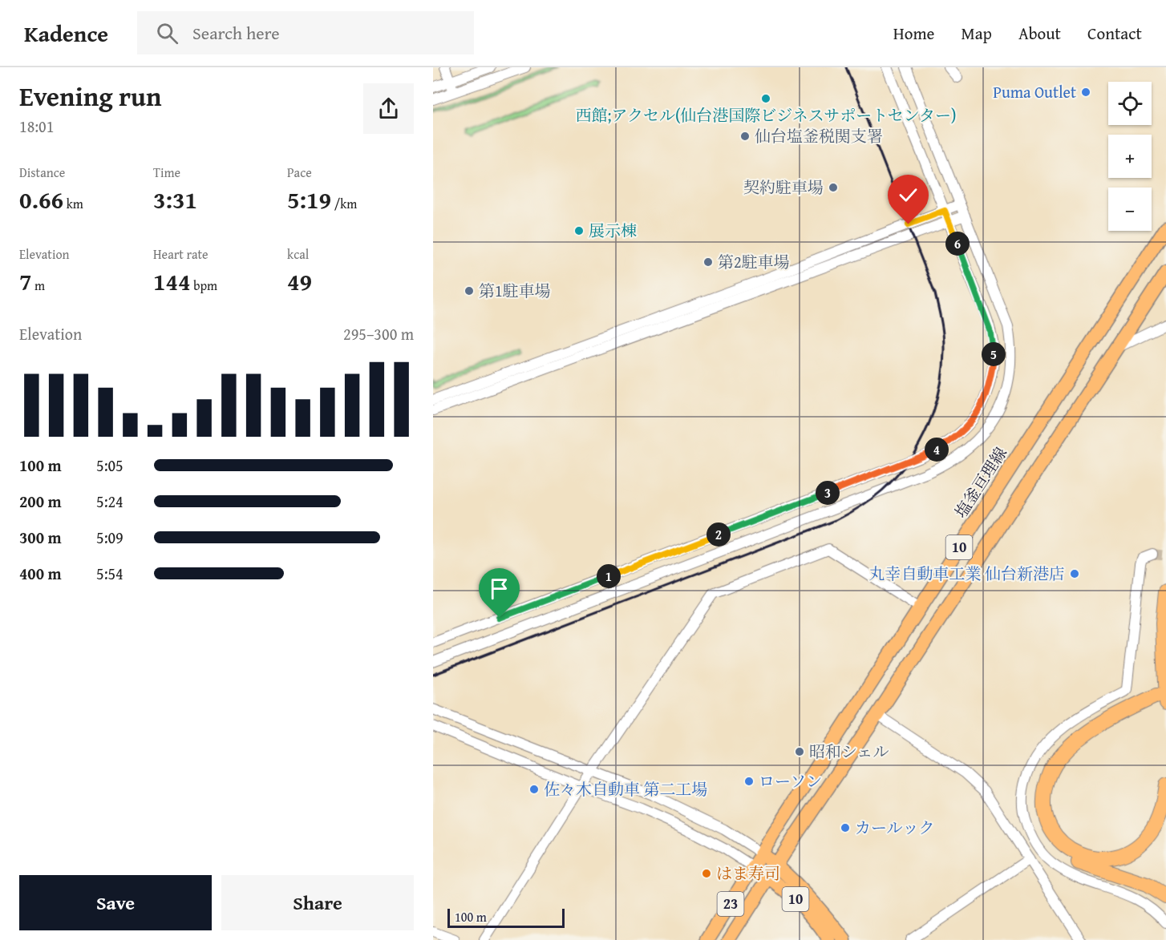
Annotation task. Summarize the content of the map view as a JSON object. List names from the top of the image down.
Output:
{
  "streets": {
    "main road": ["塩釜亘理線", "10", "23"]
  },
  "crossings": [
    ["塩釜亘理線", "10"],
    ["塩釜亘理線", "23"],
    ["10", "23"]
  ],
  "places": [
    "Puma Outlet",
    "西館;アクセル(仙台港国際ビジネスサポートセンター)",
    "仙台塩釜税関支署",
    "契約駐車場",
    "展示棟",
    "第2駐車場",
    "第1駐車場",
    "丸幸自動車工業 仙台新港店",
    "昭和シェル",
    "ローソン",
    "佐々木自動車 第二工場",
    "カールック",
    "はま寿司"
  ],
  "scale_bar": "100 m",
  "page": {
    "header": "Kadence",
    "search": "Search here",
    "nav": [
      "Home",
      "Map",
      "About",
      "Contact"
    ],
    "heading": ["Evening run", "18:01"],
    "map_buttons": ["+", "−"],
    "stats": [
      ["Distance", "0.66 km"],
      ["Time", "3:31"],
      ["Pace", "5:19 /km"],
      ["Elevation", "7 m"],
      ["Heart rate", "144 bpm"],
      ["kcal", "49"]
    ],
    "pins": [
      "6",
      "5",
      "4",
      "3",
      "2",
      "1"
    ],
    "chart": ["Elevation", "295–300 m"],
    "list": [
      {
        "name": "100 m",
        "note": "5:05"
      },
      {
        "name": "200 m",
        "note": "5:24"
      },
      {
        "name": "300 m",
        "note": "5:09"
      },
      {
        "name": "400 m",
        "note": "5:54"
      }
    ],
    "buttons": ["Save", "Share"],
    "scale": "100 m"
  }
}
